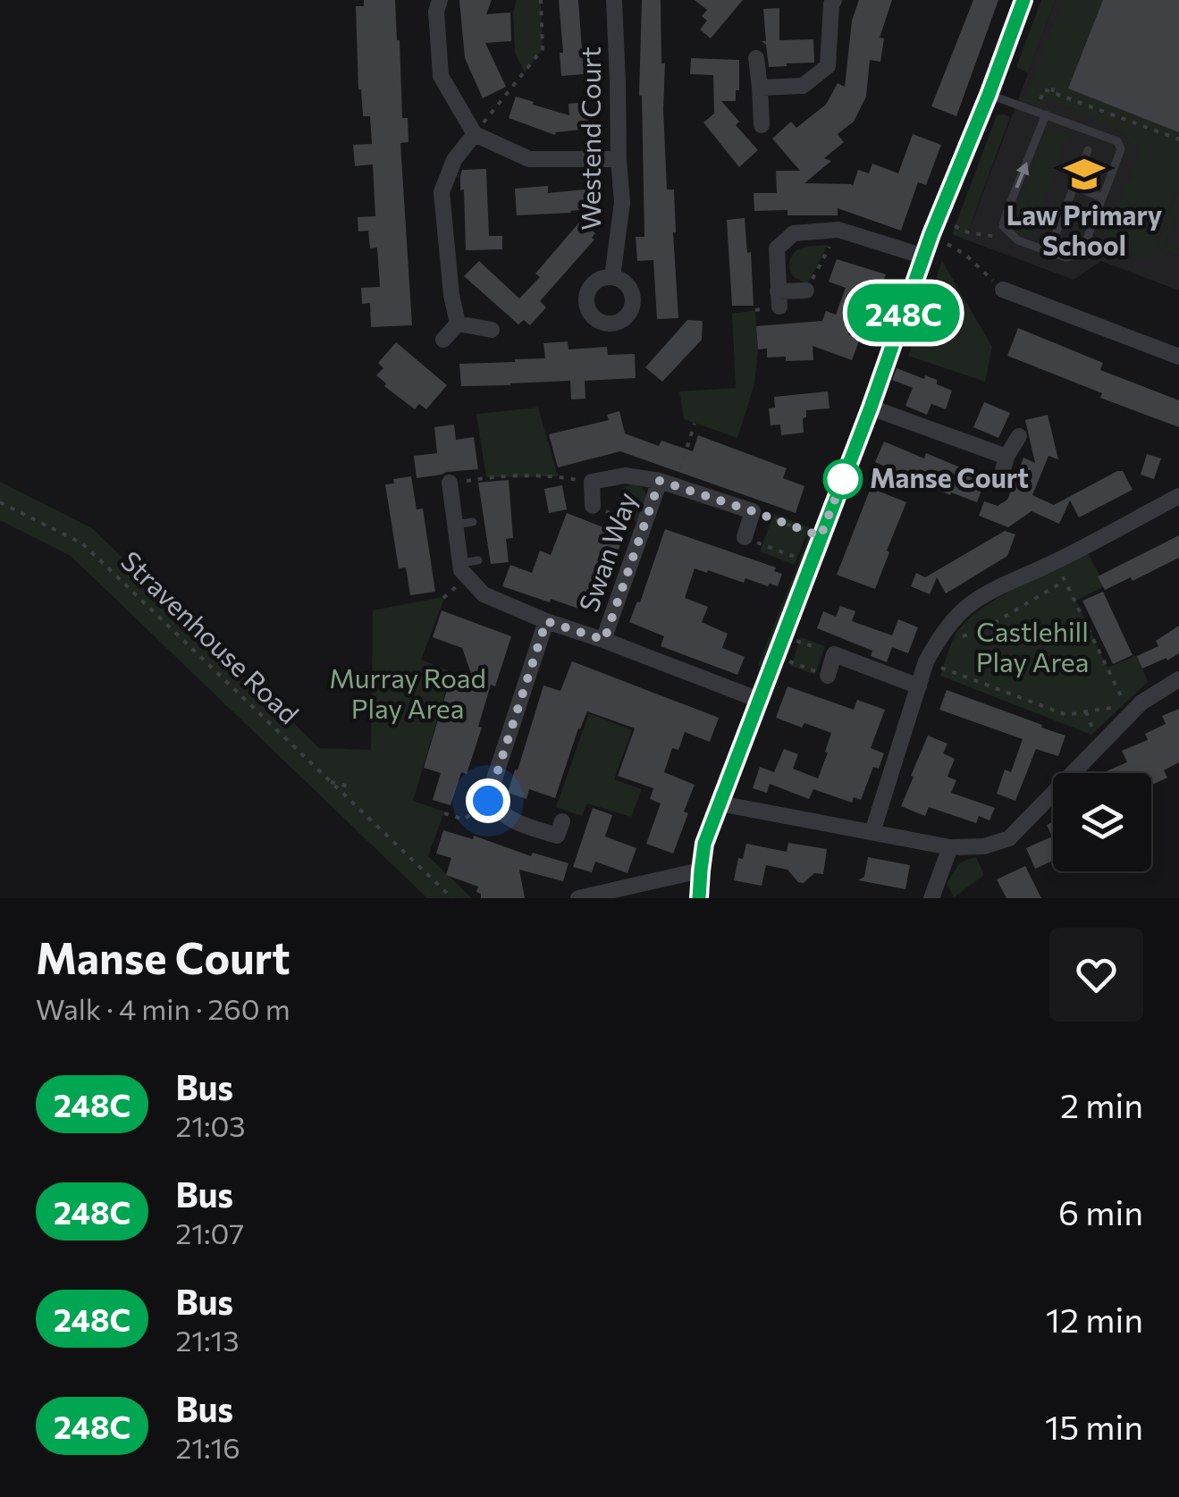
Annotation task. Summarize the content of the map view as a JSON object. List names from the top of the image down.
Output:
{
  "streets": {
    "street": ["Westend Court", "Swan Way"],
    "path": ["Stravenhouse Road"]
  },
  "parks": ["Castlehill Play Area", "Murray Road Play Area"],
  "places": {
    "school or university": ["Law Primary School"],
    "other": ["Manse Court"]
  },
  "lines": ["bus line 248C"],
  "page": {
    "on_map": "248C",
    "heading": ["Manse Court", "Walk · 4 min · 260 m"],
    "list": [
      {
        "mark": "248C",
        "name": "Bus",
        "note": "21:03",
        "value": "2 min"
      },
      {
        "mark": "248C",
        "name": "Bus",
        "note": "21:07",
        "value": "6 min"
      },
      {
        "mark": "248C",
        "name": "Bus",
        "note": "21:13",
        "value": "12 min"
      },
      {
        "mark": "248C",
        "name": "Bus",
        "note": "21:16",
        "value": "15 min"
      }
    ]
  }
}
